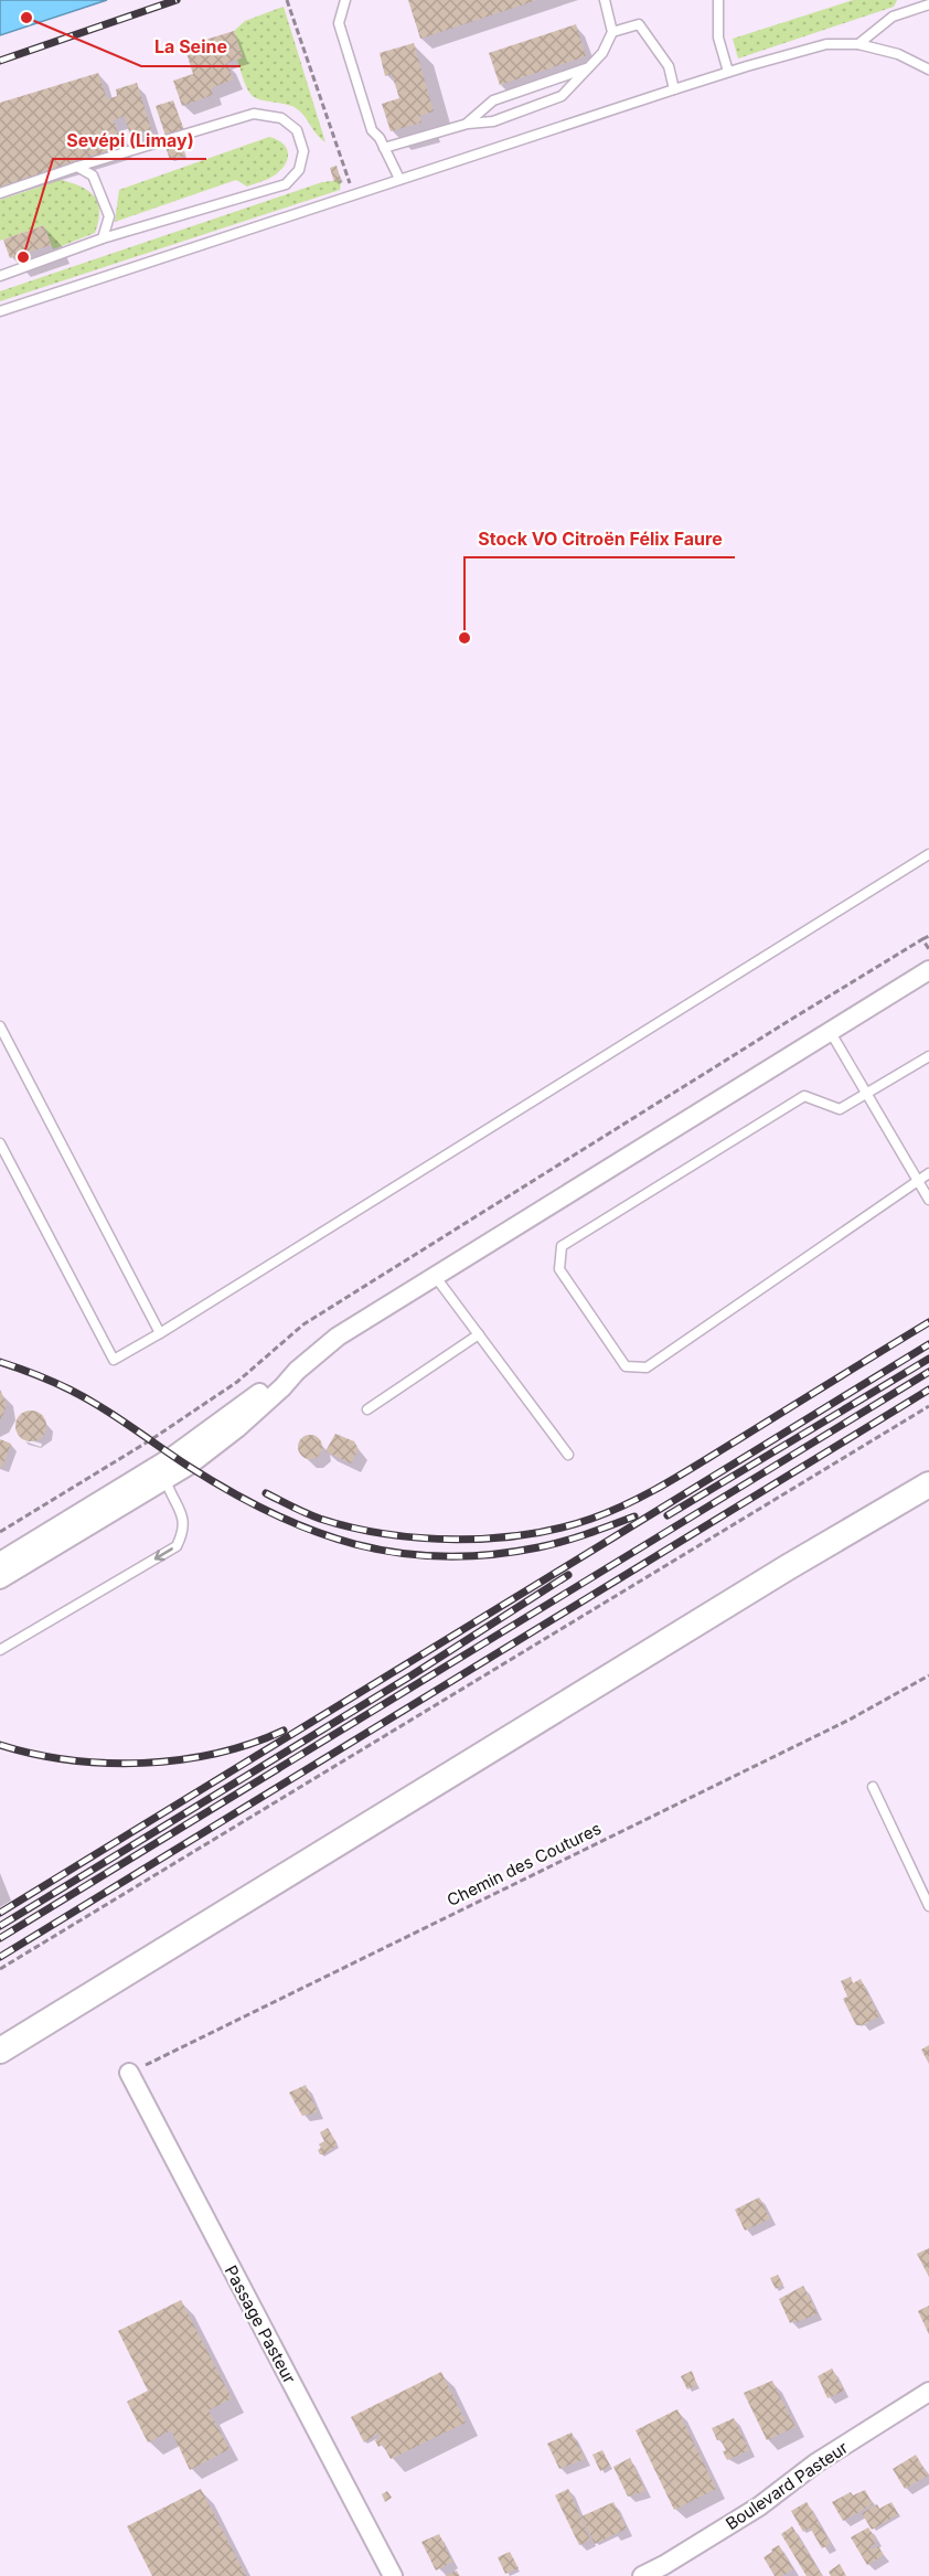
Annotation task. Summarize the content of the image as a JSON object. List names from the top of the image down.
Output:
{
  "streets": {
    "street": ["Passage Pasteur", "Boulevard Pasteur"],
    "path": ["Chemin des Coutures"]
  },
  "crossings": [
    ["Chemin des Coutures", "Passage Pasteur"]
  ],
  "places": ["La Seine", "Sevépi (Limay)", "Stock VO Citroën Félix Faure"]
}
